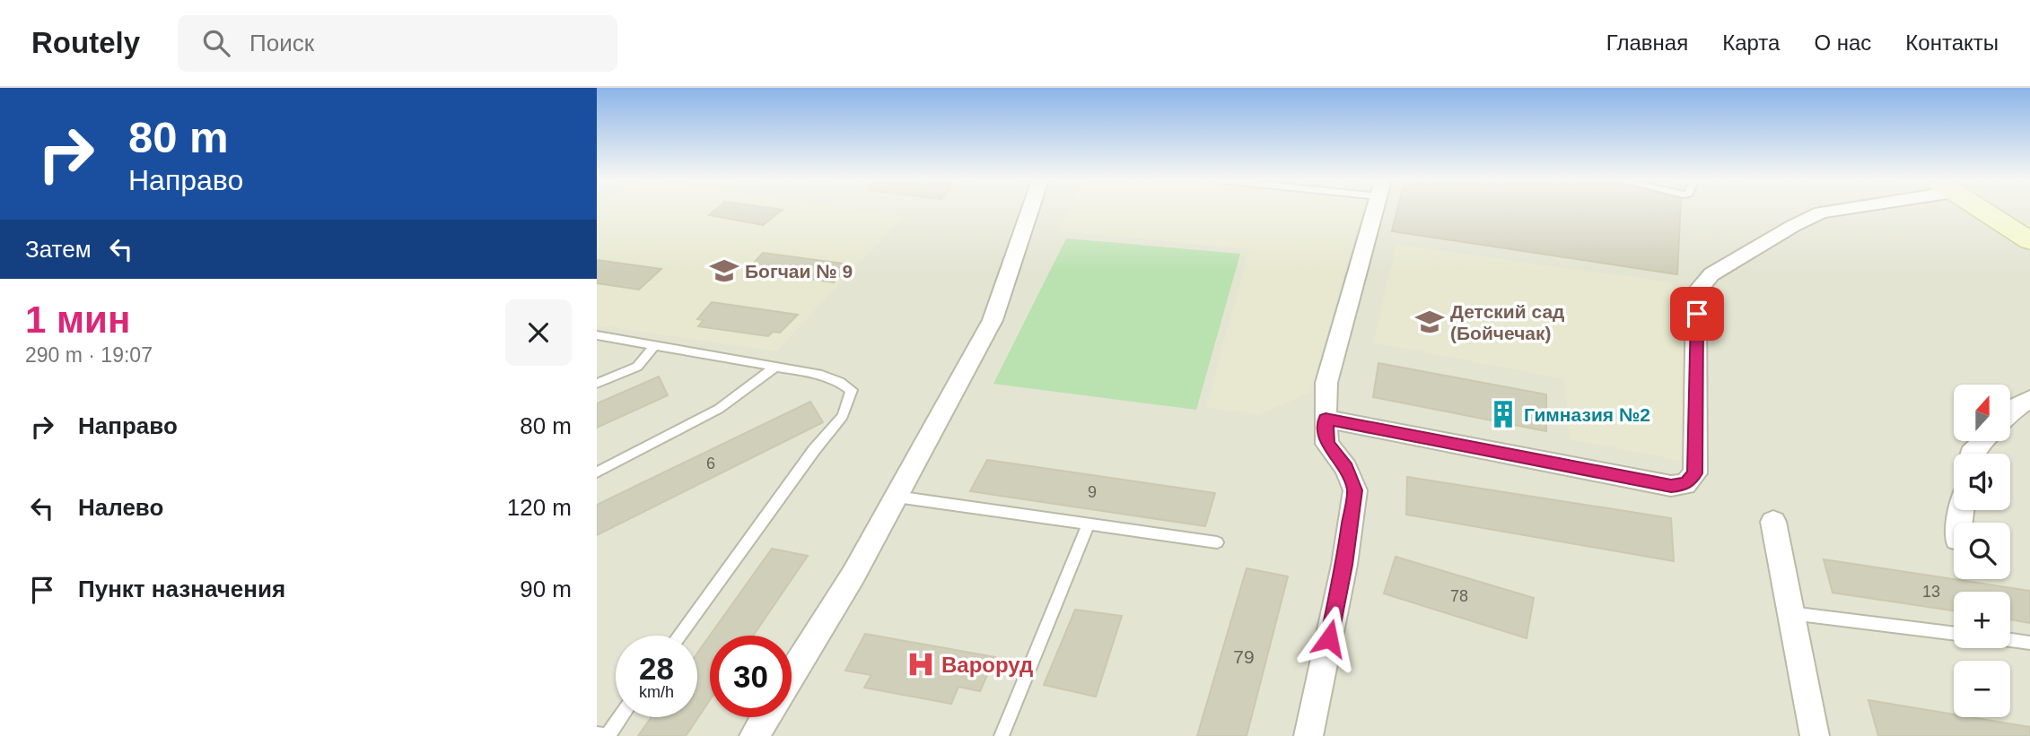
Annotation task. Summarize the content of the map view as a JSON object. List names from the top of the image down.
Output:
{
  "places": {
    "school or university": ["Богчаи № 9", "Детский сад (Бойчечак)"],
    "building": ["Гимназия №2"],
    "hospital": ["Вароруд"]
  },
  "house_numbers": [
    "6",
    "9",
    "13",
    "78",
    "79"
  ],
  "north": "top",
  "page": {
    "header": "Routely",
    "search": "Поиск",
    "nav": [
      "Главная",
      "Карта",
      "О нас",
      "Контакты"
    ],
    "turn": ["80 m", "Направо"],
    "then": "Затем",
    "heading": ["1 мин", "290 m · 19:07"],
    "map_buttons": ["+", "−"],
    "list": [
      {
        "name": "Направо",
        "value": "80 m"
      },
      {
        "name": "Налево",
        "value": "120 m"
      },
      {
        "name": "Пункт назначения",
        "value": "90 m"
      }
    ],
    "speed": "28 km/h",
    "limit": "30"
  }
}
